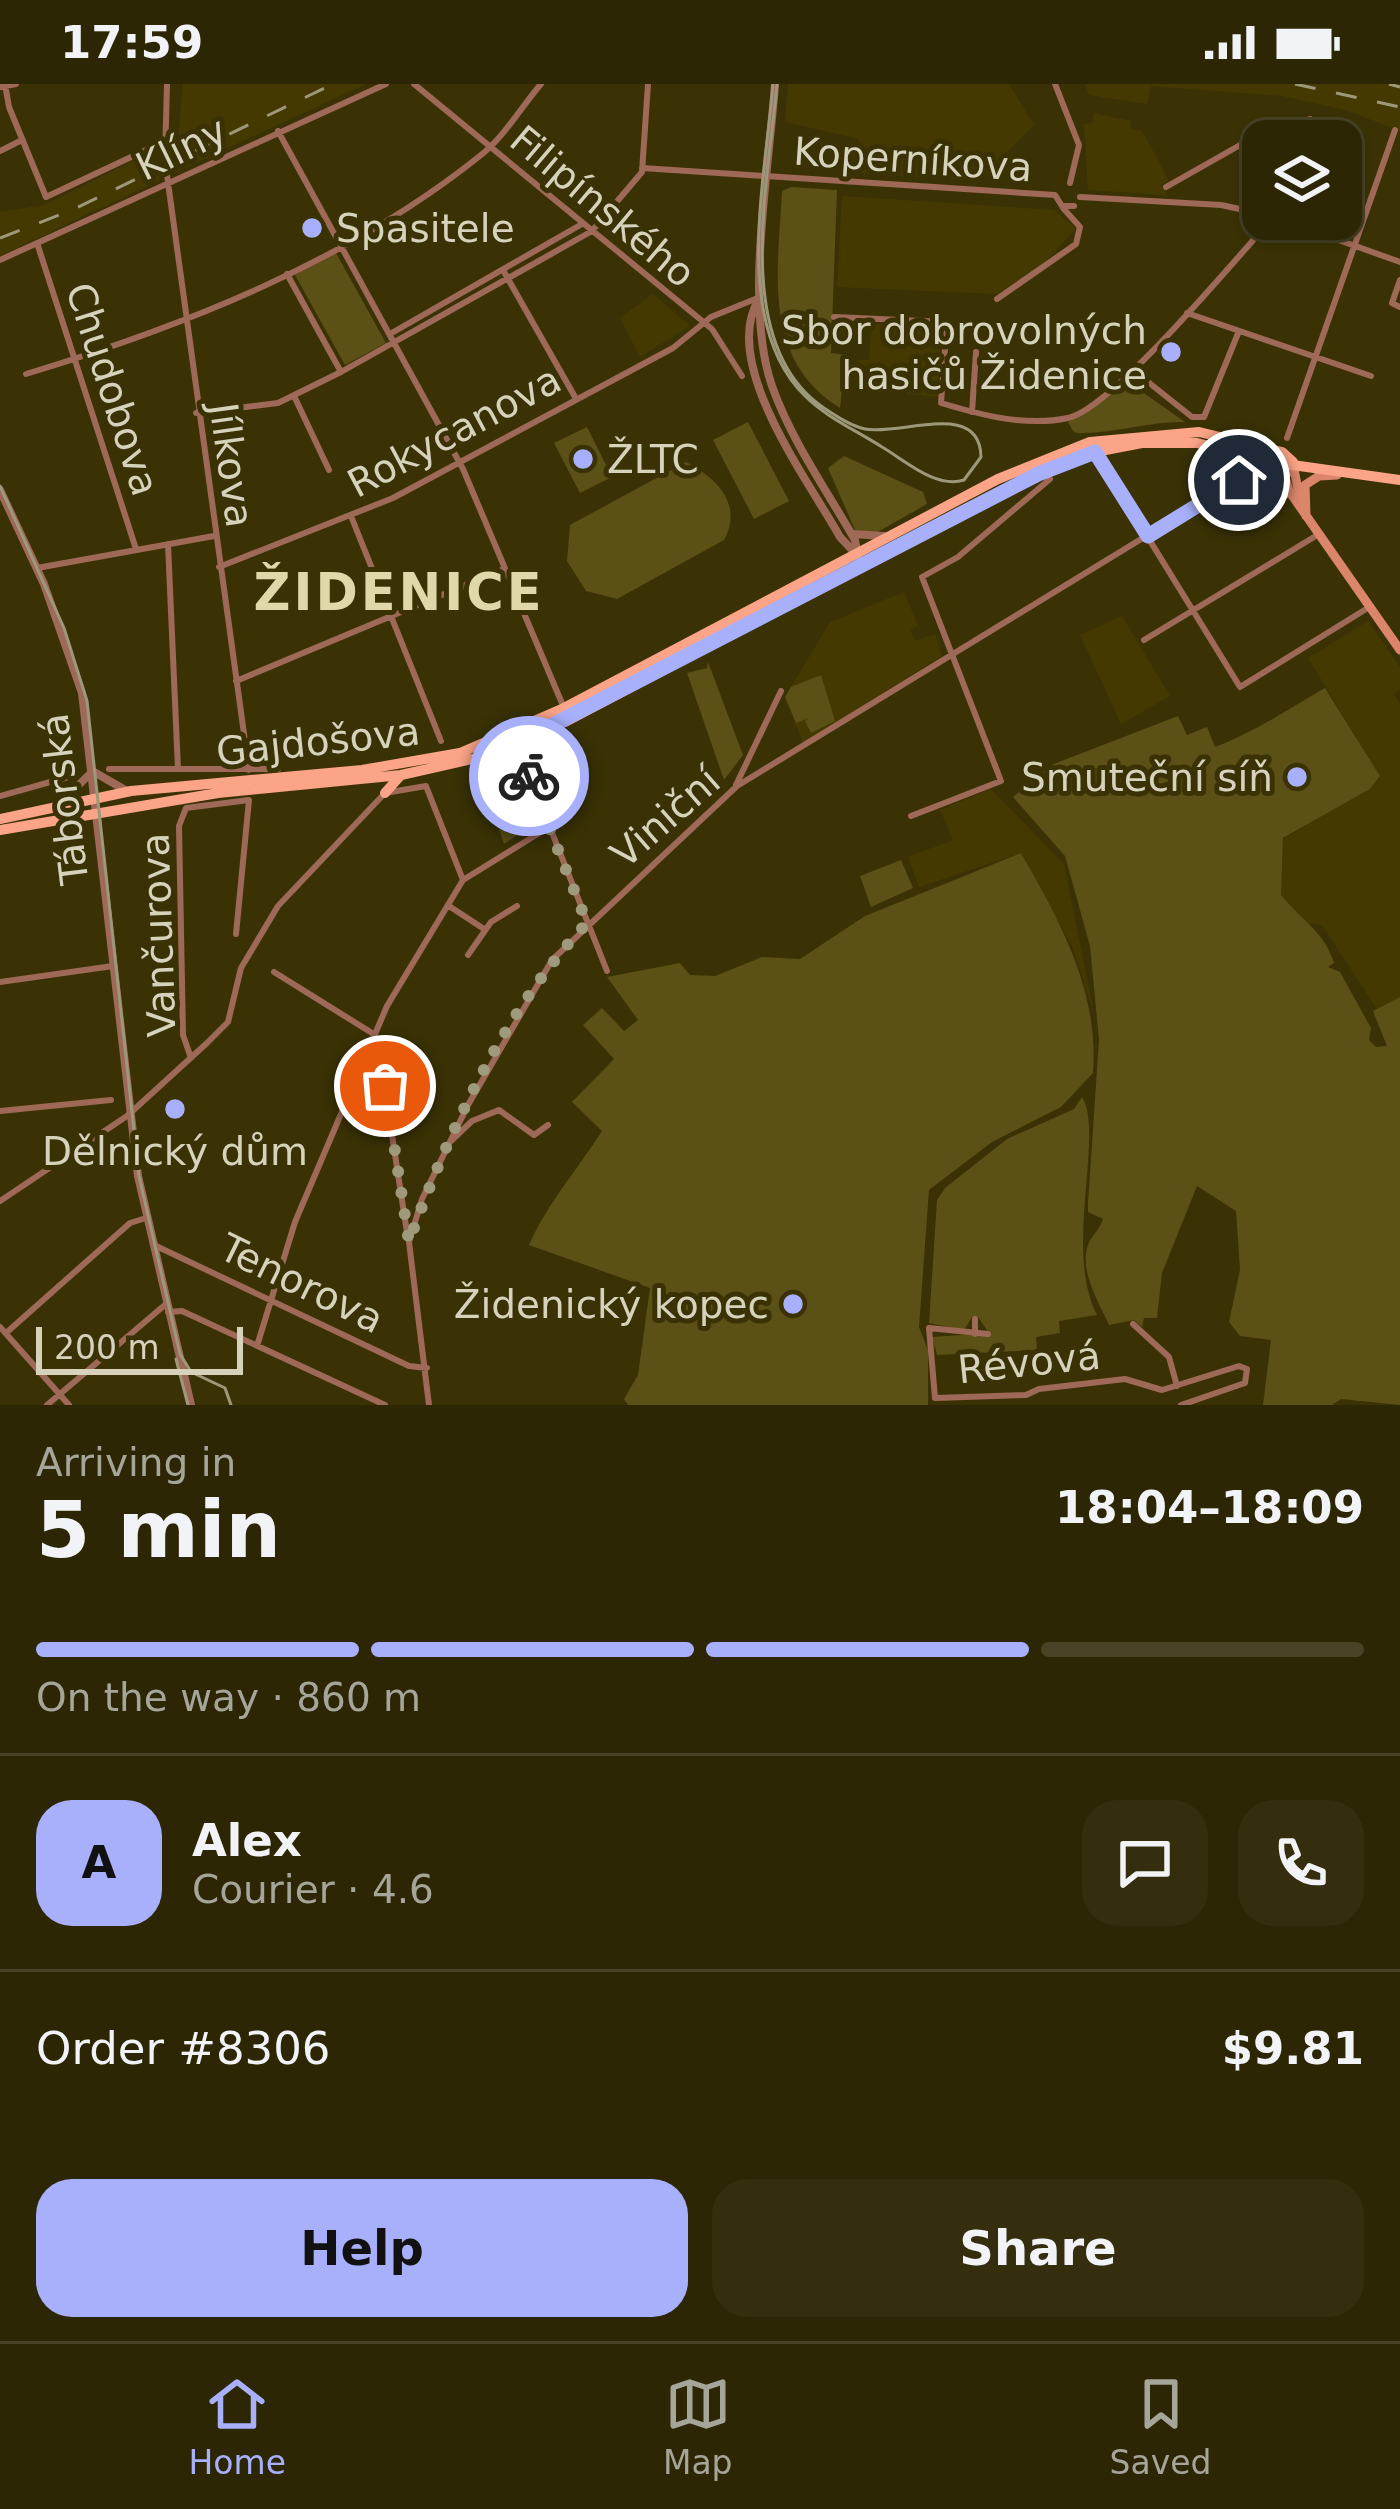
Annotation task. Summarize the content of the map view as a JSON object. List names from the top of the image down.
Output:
{
  "streets": {
    "main road": ["Gajdošova"],
    "street": [
      "Klíny",
      "Koperníkova",
      "Filipínského",
      "Chudobova",
      "Rokycanova",
      "Jílkova",
      "Táborská",
      "Viniční",
      "Vančurova",
      "Tenorova",
      "Révová"
    ]
  },
  "crossings": [
    ["Klíny", "Chudobova"],
    ["Klíny", "Jílkova"],
    ["Filipínského", "Rokycanova"],
    ["Rokycanova", "Jílkova"],
    ["Jílkova", "Gajdošova"],
    ["Gajdošova", "Táborská"],
    ["Gajdošova", "Vančurova"],
    ["Táborská", "Tenorova"]
  ],
  "districts": ["ŽIDENICE"],
  "places": [
    "Spasitele",
    "Sbor dobrovolných hasičů Židenice",
    "ŽLTC",
    "Smuteční síň",
    "Dělnický dům",
    "Židenický kopec"
  ],
  "scale_bar": "200 m",
  "page": {
    "status": "17:59",
    "scale": "200 m",
    "heading": ["5 min", "Arriving in", "18:04–18:09"],
    "panel": [
      "Alex",
      "Courier · 4.6",
      "Order #8306",
      "$9.81"
    ],
    "bar": "On the way · 860 m",
    "round": "A",
    "buttons": ["Help", "Share"],
    "tabs": ["Home", "Map", "Saved"]
  }
}
